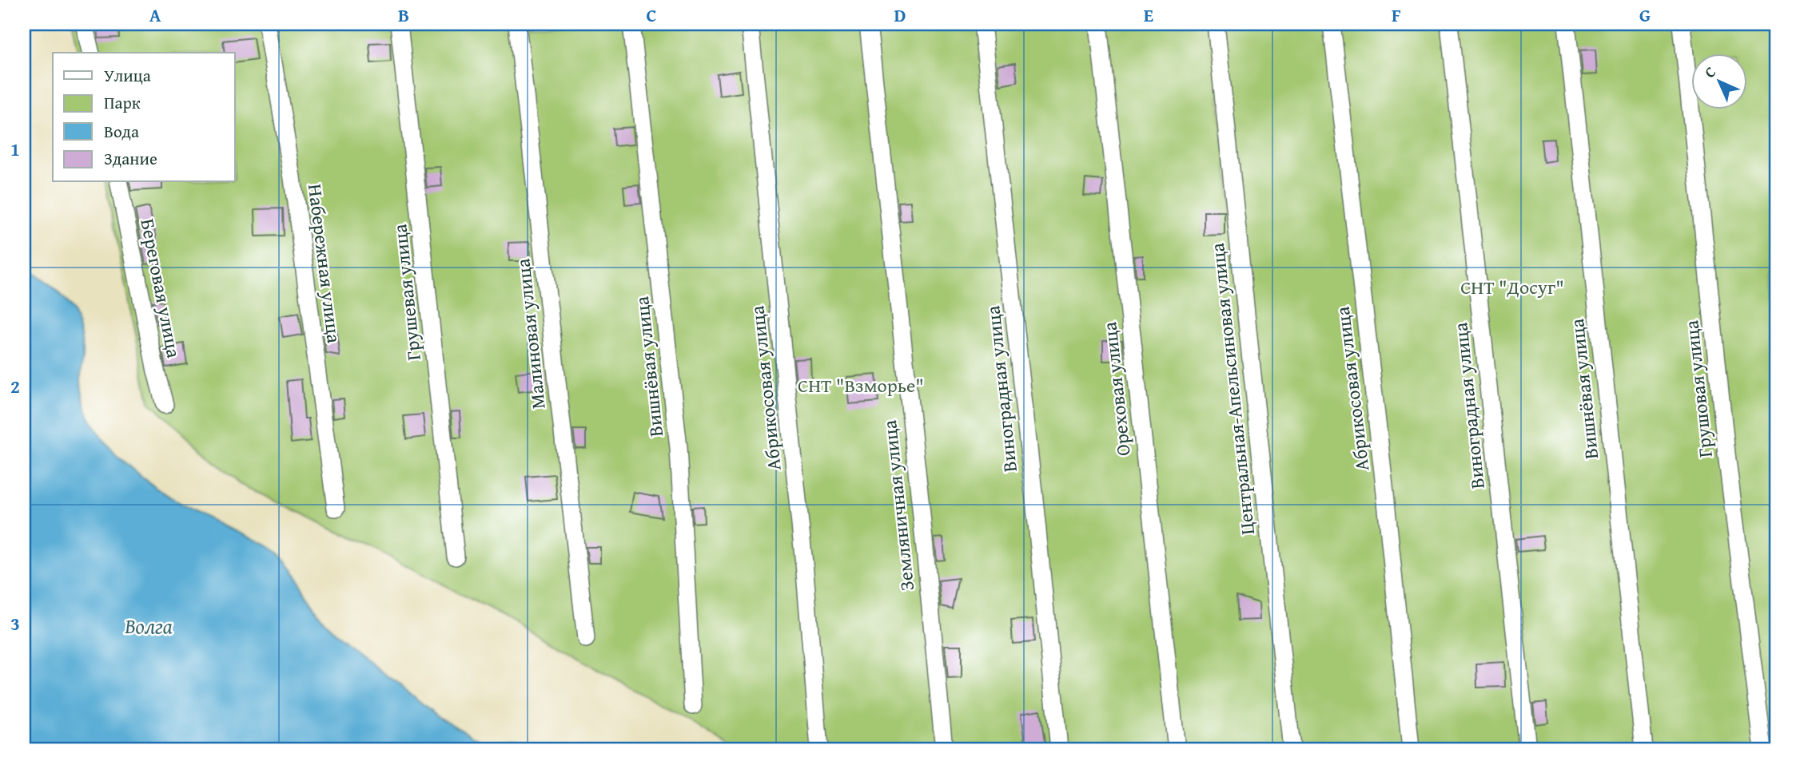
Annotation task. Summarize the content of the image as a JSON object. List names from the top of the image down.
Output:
{
  "streets": {
    "lane": [
      "Набережная улица",
      "Береговая улица",
      "Грушевая улица",
      "Малиновая улица",
      "Вишнёвая улица",
      "Абрикосовая улица",
      "Виноградная улица",
      "Ореховая улица",
      "Центральная-Апельсиновая улица",
      "Грушовая улица",
      "Земляничная улица"
    ]
  },
  "water": ["Волга"],
  "parks": ["СНТ \"Досуг\"", "СНТ \"Взморье\""],
  "legend": [
    "Улица",
    "Парк",
    "Вода",
    "Здание"
  ],
  "north": "top left",
  "grid": {
    "columns": [
      "A",
      "B",
      "C",
      "D",
      "E",
      "F",
      "G"
    ],
    "rows": ["1", "2", "3"]
  }
}
